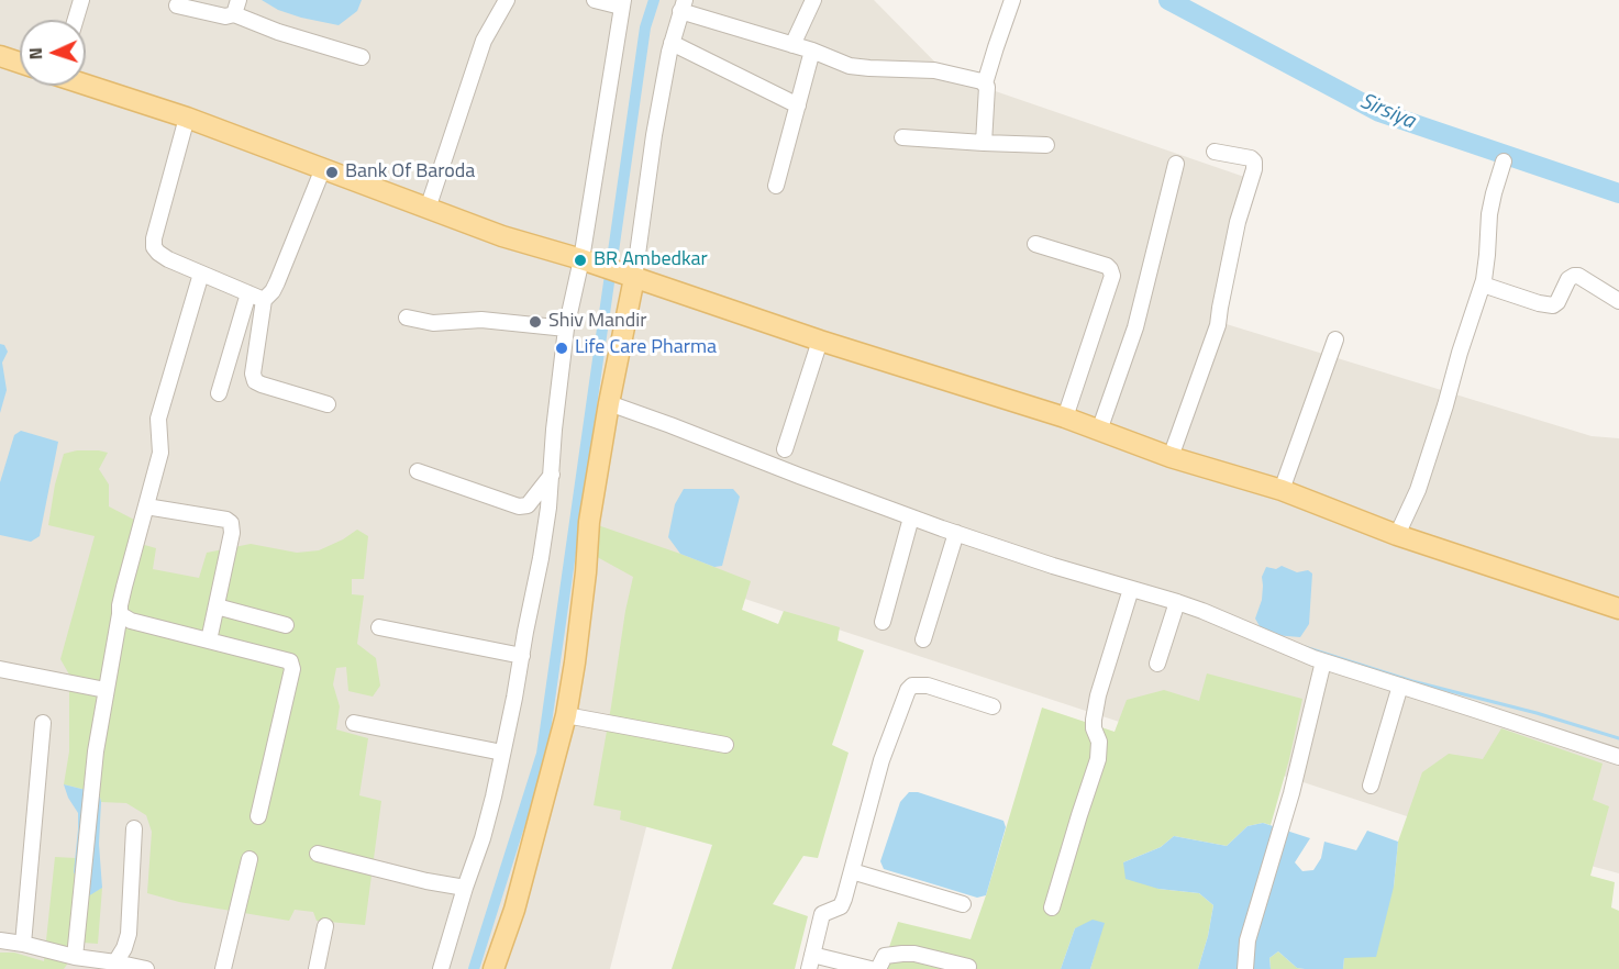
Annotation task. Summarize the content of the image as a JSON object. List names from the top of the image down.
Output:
{
  "water": ["Sirsiya"],
  "places": [
    "Bank Of Baroda",
    "BR Ambedkar",
    "Shiv Mandir",
    "Life Care Pharma"
  ],
  "north": "left"
}
